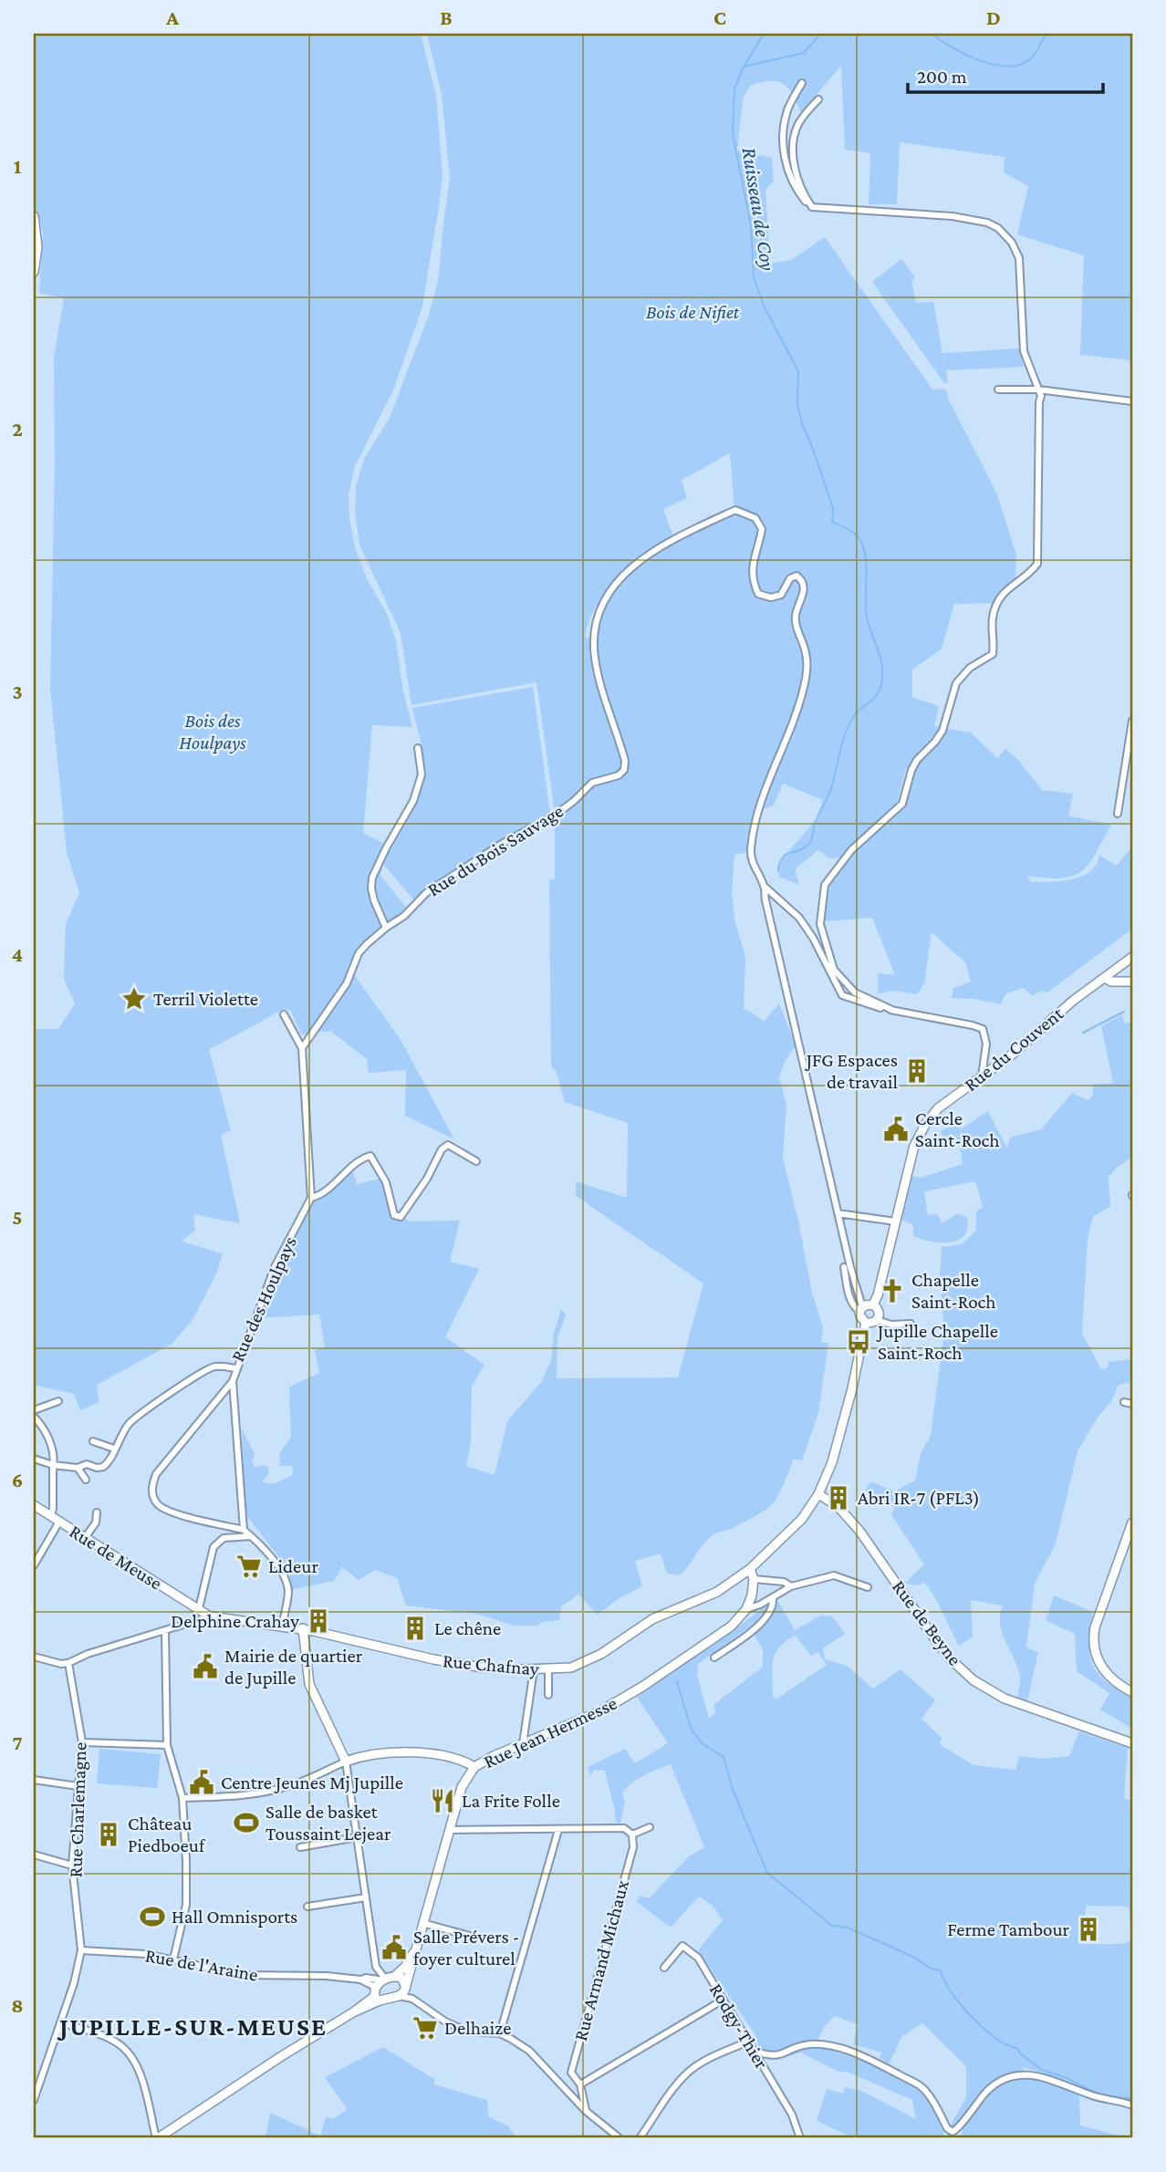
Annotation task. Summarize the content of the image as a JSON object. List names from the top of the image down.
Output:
{
  "streets": {
    "street": [
      "Rue du Bois Sauvage",
      "Rue du Couvent",
      "Rue des Houlpays",
      "Rue de Meuse",
      "Rue de Beyne",
      "Rue Chafnay",
      "Rue Jean Hermesse",
      "Rue Charlemagne",
      "Rue Armand Michaux",
      "Rue de l'Araine",
      "Rodgy-Thier"
    ]
  },
  "crossings": [
    ["Rue de Meuse", "Rue Chafnay"],
    ["Rue Jean Hermesse", "Rue de l'Araine"],
    ["Rue Charlemagne", "Rue de l'Araine"]
  ],
  "districts": ["JUPILLE-SUR-MEUSE"],
  "water": ["Ruisseau de Coy"],
  "parks": ["Bois de Nifiet", "Bois des Houlpays"],
  "places": {
    "place": ["Terril Violette"],
    "building": [
      "JFG Espaces de travail",
      "Abri IR-7 (PFL3)",
      "Delphine Crahay",
      "Le chêne",
      "Château Piedboeuf",
      "Ferme Tambour"
    ],
    "public building": [
      "Cercle Saint-Roch",
      "Mairie de quartier de Jupille",
      "Centre Jeunes Mj Jupille",
      "Salle Prévers - foyer culturel"
    ],
    "church": ["Chapelle Saint-Roch"],
    "bus stop": ["Jupille Chapelle Saint-Roch"],
    "supermarket": ["Lideur", "Delhaize"],
    "restaurant": ["La Frite Folle"],
    "sports": ["Salle de basket Toussaint Lejear", "Hall Omnisports"]
  },
  "scale_bar": "200 m",
  "grid": {
    "columns": [
      "A",
      "B",
      "C",
      "D"
    ],
    "rows": [
      "1",
      "2",
      "3",
      "4",
      "5",
      "6",
      "7",
      "8"
    ]
  }
}
